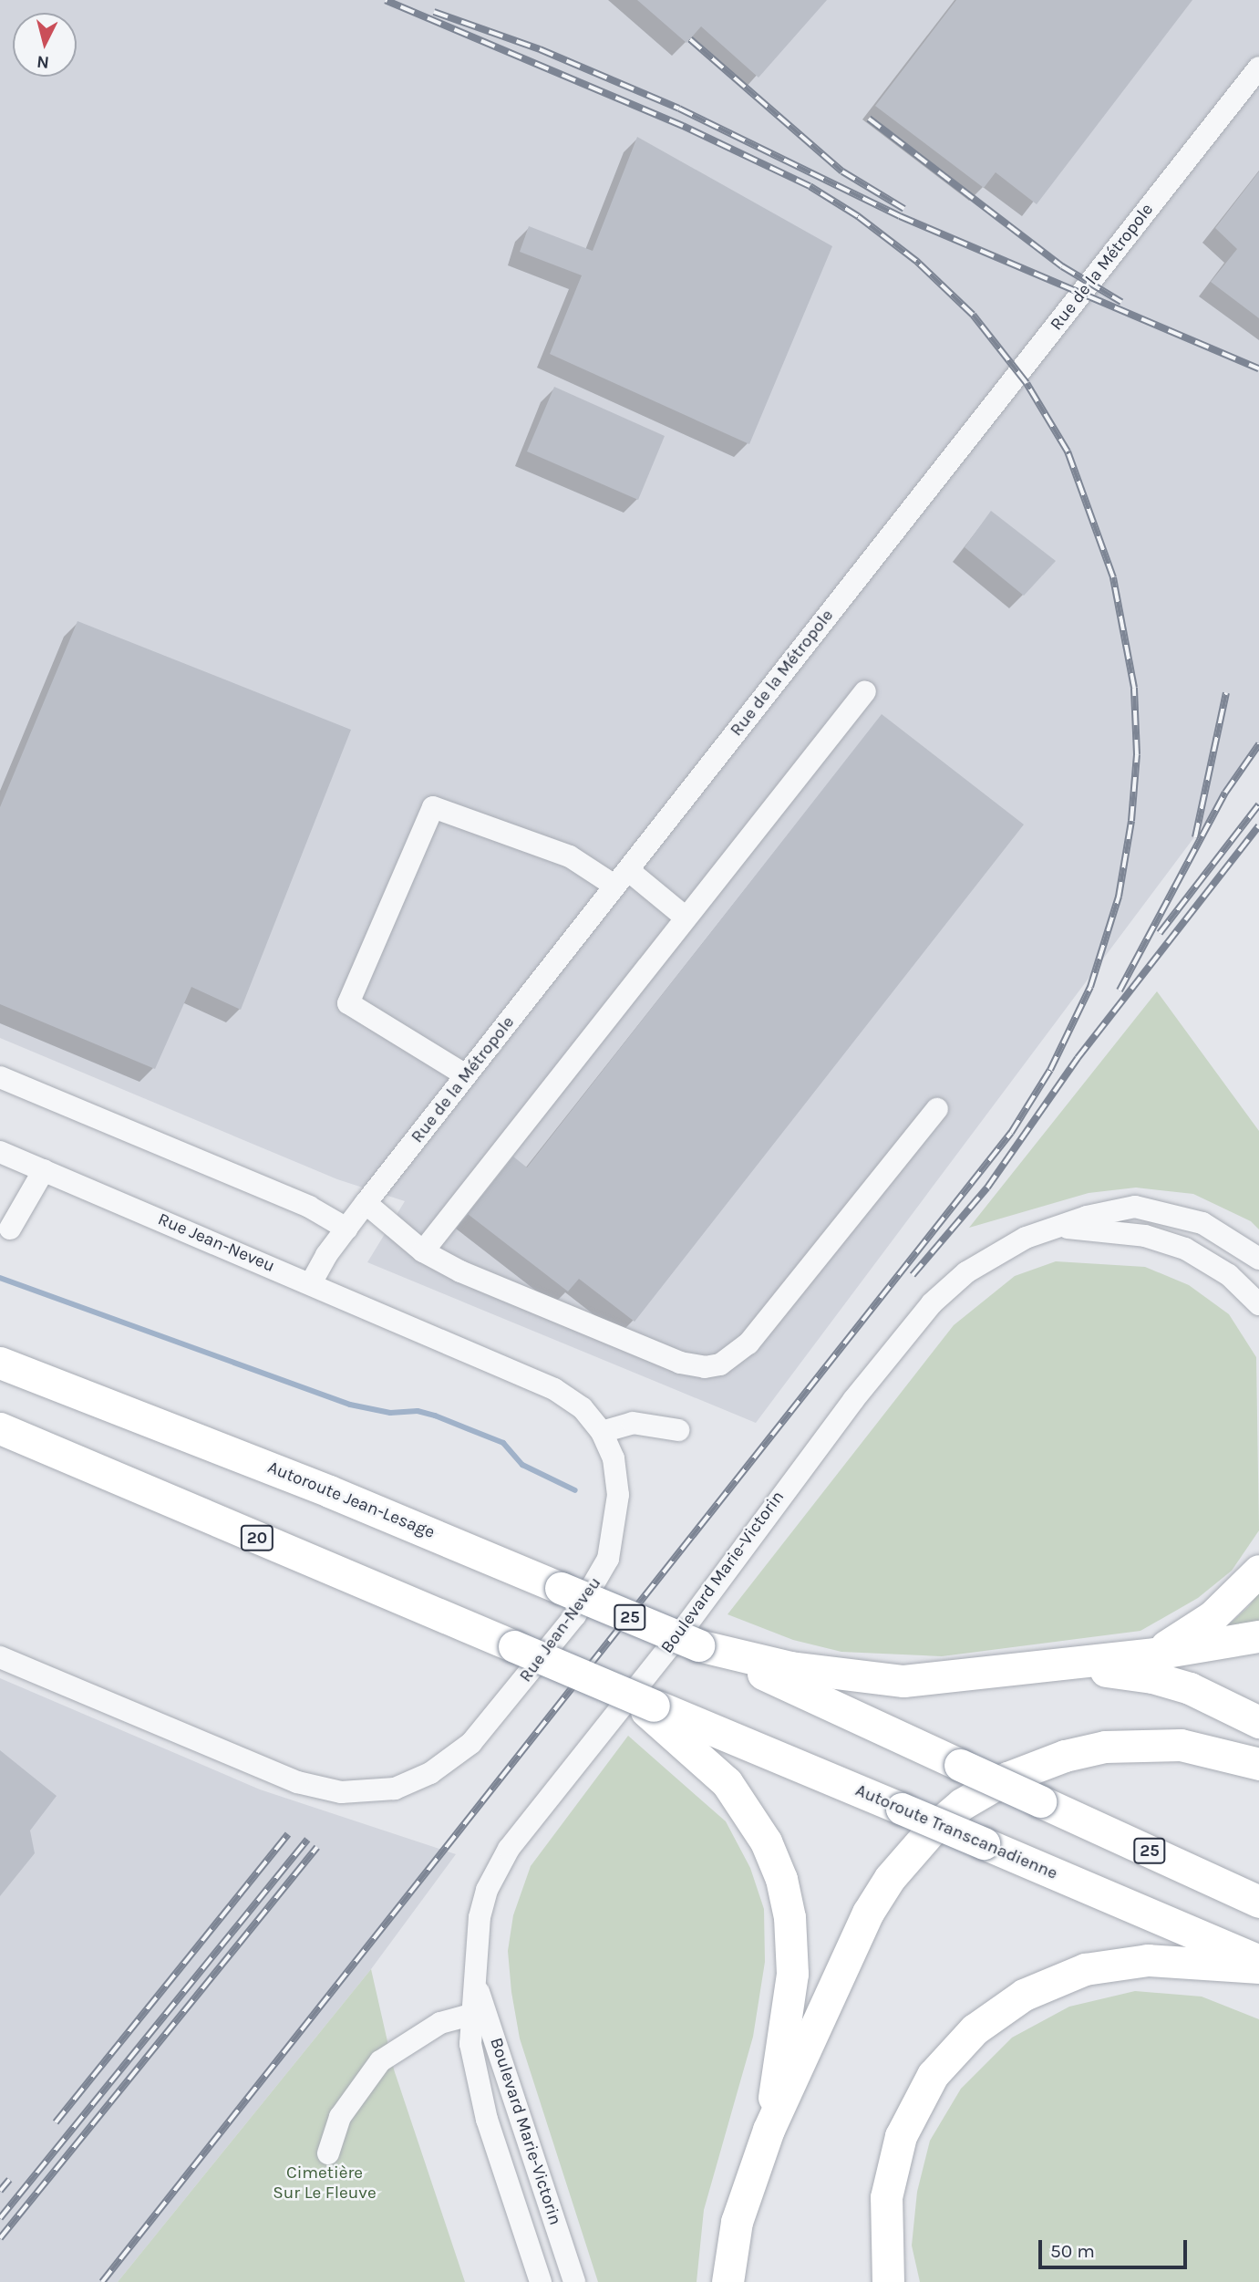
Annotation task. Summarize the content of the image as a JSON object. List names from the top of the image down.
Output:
{
  "streets": {
    "highway": [
      "Autoroute Jean-Lesage",
      "20",
      "25",
      "Autoroute Transcanadienne"
    ],
    "street": ["Rue de la Métropole", "Rue Jean-Neveu", "Boulevard Marie-Victorin"]
  },
  "crossings": [
    ["Rue de la Métropole", "Rue Jean-Neveu"],
    ["Autoroute Jean-Lesage", "25"],
    ["20", "Autoroute Transcanadienne"]
  ],
  "parks": ["Cimetière Sur Le Fleuve"],
  "scale_bar": "50 m",
  "north": "bottom"
}
